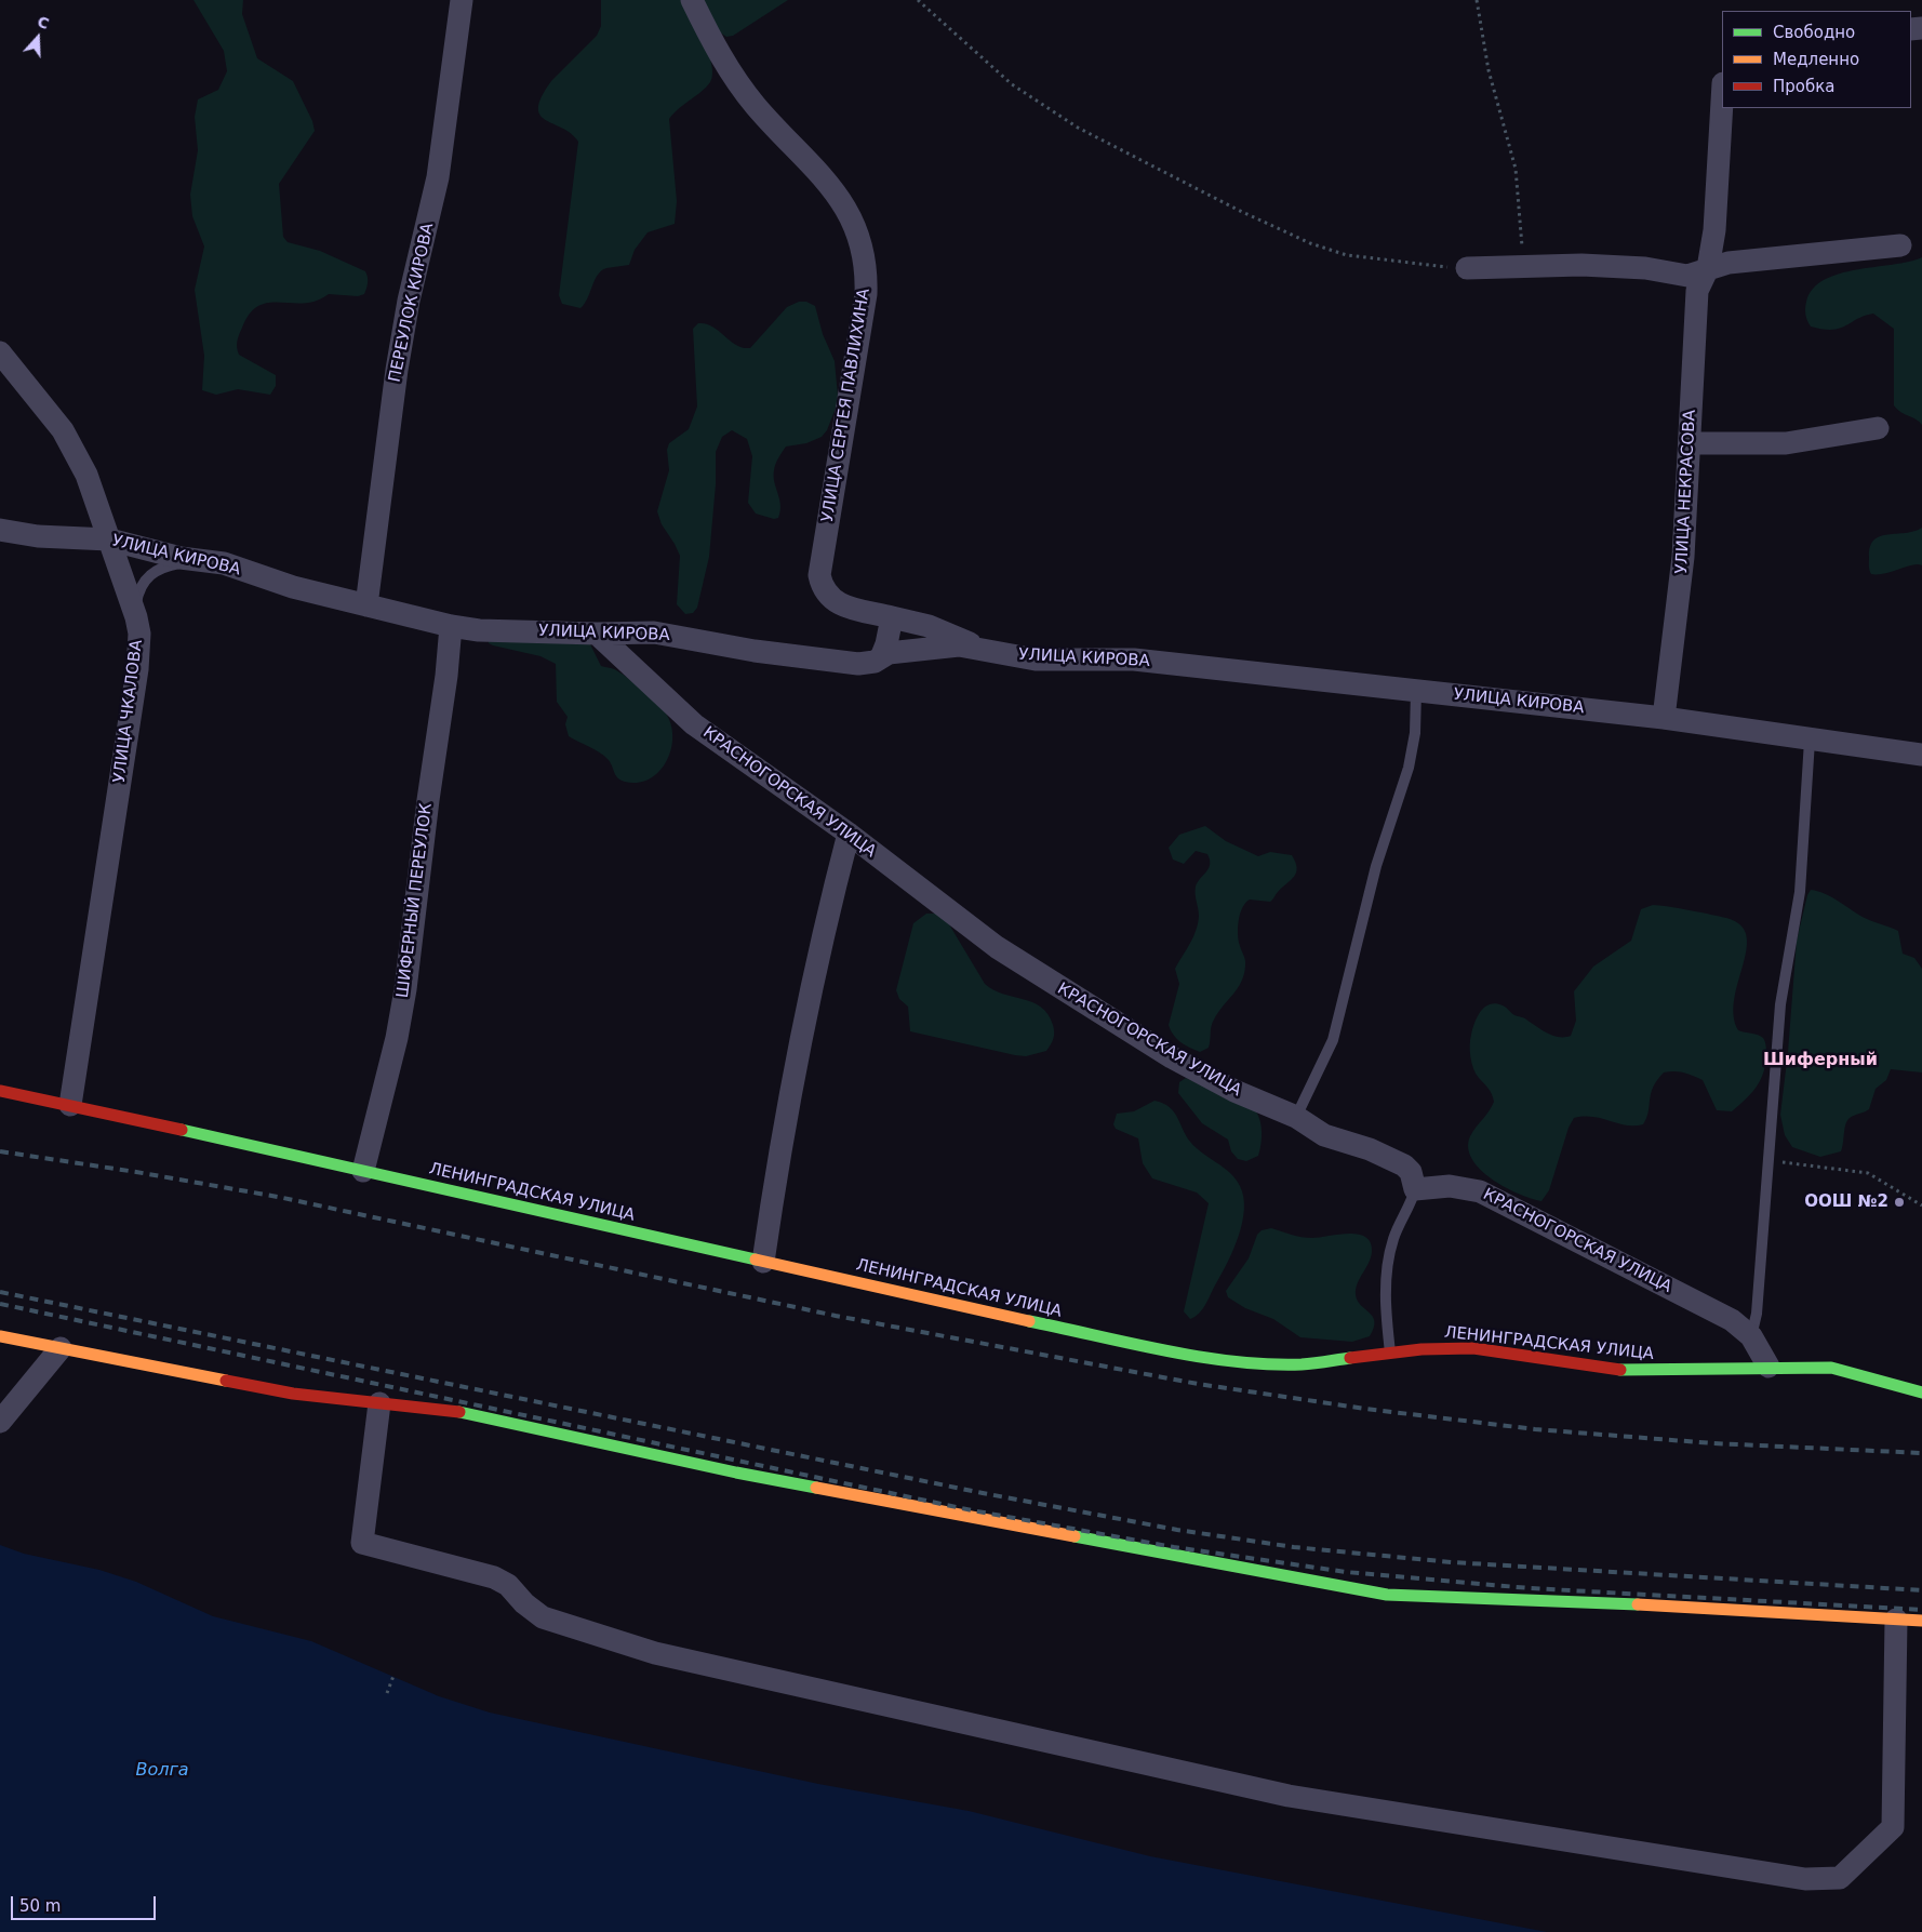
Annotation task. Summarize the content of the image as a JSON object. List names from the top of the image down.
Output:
{
  "streets": {
    "main road": ["ЛЕНИНГРАДСКАЯ УЛИЦА"],
    "street": [
      "ПЕРЕУЛОК КИРОВА",
      "УЛИЦА СЕРГЕЯ ПАВЛИХИНА",
      "УЛИЦА НЕКРАСОВА",
      "УЛИЦА КИРОВА",
      "УЛИЦА ЧКАЛОВА",
      "КРАСНОГОРСКАЯ УЛИЦА",
      "ШИФЕРНЫЙ ПЕРЕУЛОК"
    ]
  },
  "crossings": [
    ["ПЕРЕУЛОК КИРОВА", "УЛИЦА КИРОВА"],
    ["УЛИЦА СЕРГЕЯ ПАВЛИХИНА", "УЛИЦА КИРОВА"],
    ["УЛИЦА НЕКРАСОВА", "УЛИЦА КИРОВА"],
    ["УЛИЦА КИРОВА", "УЛИЦА ЧКАЛОВА"],
    ["УЛИЦА КИРОВА", "КРАСНОГОРСКАЯ УЛИЦА"],
    ["УЛИЦА КИРОВА", "ШИФЕРНЫЙ ПЕРЕУЛОК"],
    ["УЛИЦА ЧКАЛОВА", "ЛЕНИНГРАДСКАЯ УЛИЦА"],
    ["КРАСНОГОРСКАЯ УЛИЦА", "ЛЕНИНГРАДСКАЯ УЛИЦА"],
    ["ШИФЕРНЫЙ ПЕРЕУЛОК", "ЛЕНИНГРАДСКАЯ УЛИЦА"]
  ],
  "districts": ["Шиферный"],
  "water": ["Волга"],
  "places": ["ООШ №2"],
  "legend": ["Свободно", "Медленно", "Пробка"],
  "scale_bar": "50 m",
  "north": "top"
}
